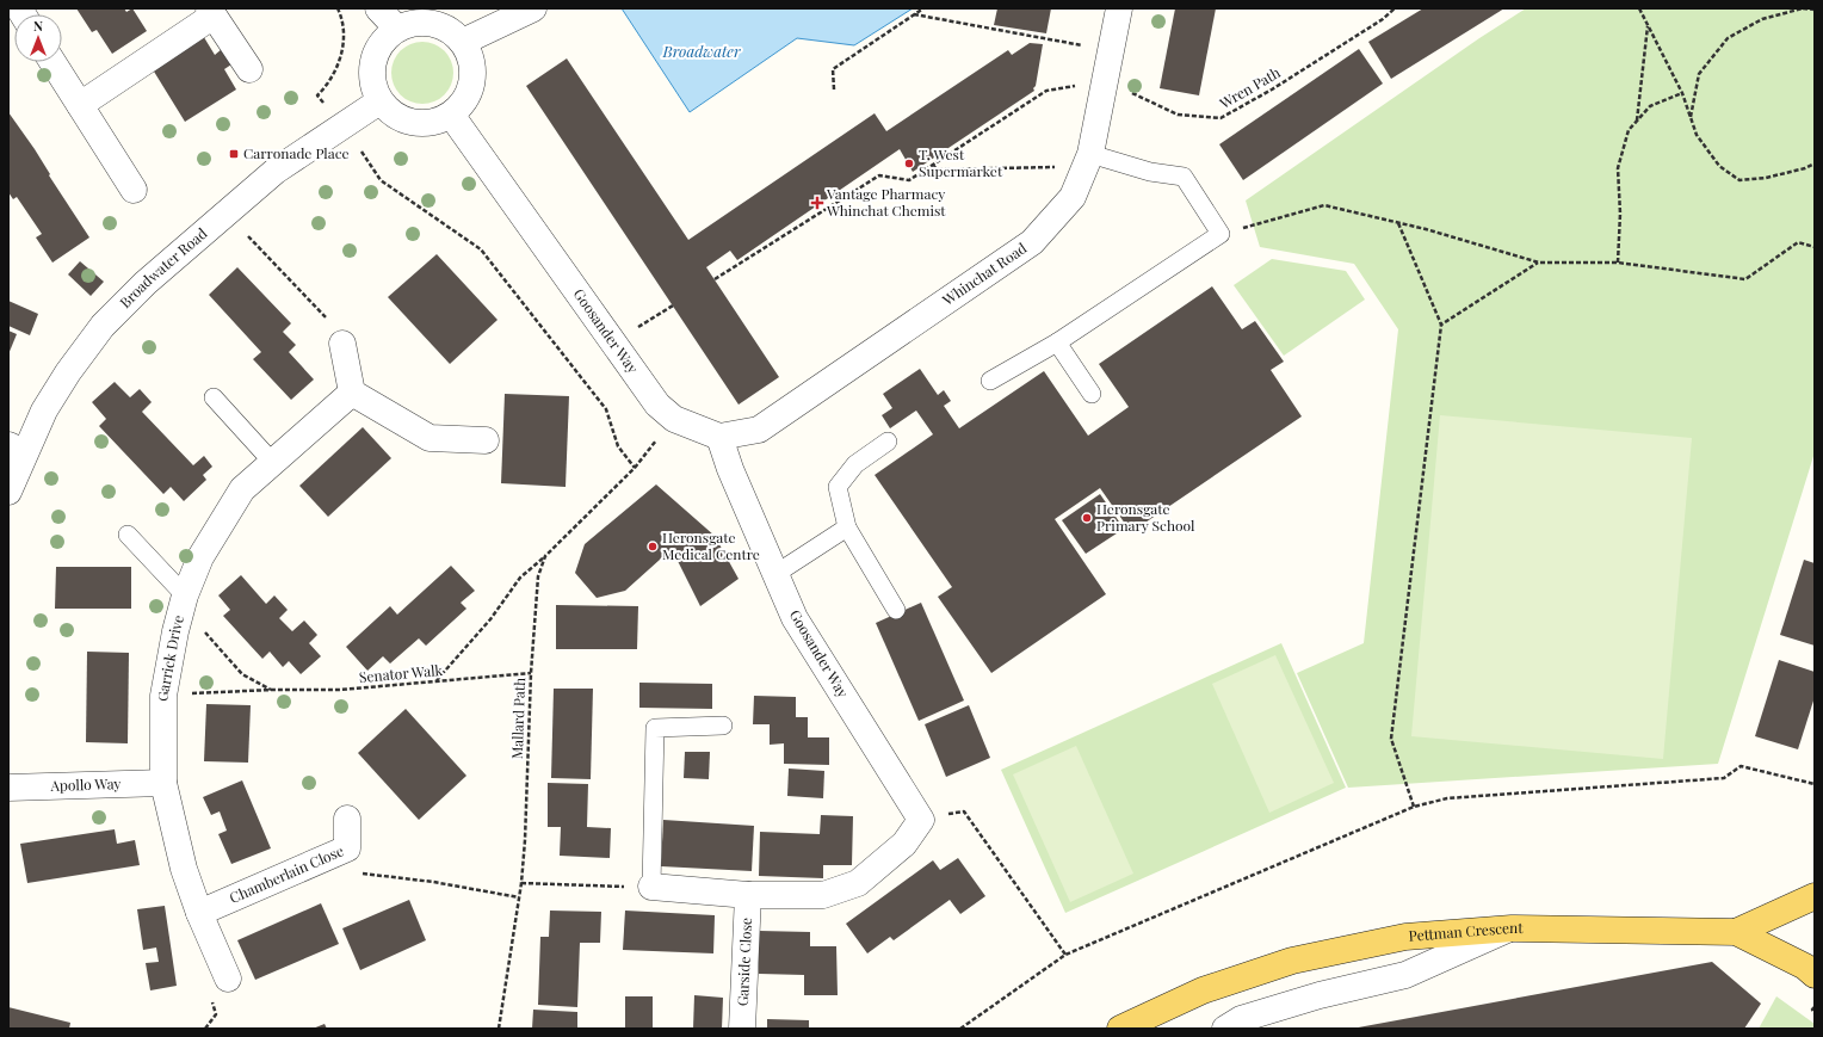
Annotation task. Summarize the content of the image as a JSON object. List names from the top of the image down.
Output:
{
  "streets": {
    "main road": ["Pettman Crescent"],
    "street": [
      "Broadwater Road",
      "Whinchat Road",
      "Goosander Way",
      "Garrick Drive",
      "Apollo Way",
      "Chamberlain Close",
      "Garside Close"
    ],
    "path": ["Wren Path", "Senator Walk", "Mallard Path"]
  },
  "crossings": [
    ["Wren Path", "Whinchat Road"],
    ["Broadwater Road", "Goosander Way"],
    ["Whinchat Road", "Goosander Way"],
    ["Goosander Way", "Mallard Path"],
    ["Garrick Drive", "Senator Walk"],
    ["Garrick Drive", "Apollo Way"],
    ["Garrick Drive", "Chamberlain Close"],
    ["Senator Walk", "Mallard Path"]
  ],
  "water": ["Broadwater"],
  "places": {
    "transit": ["Carronade Place"],
    "other": ["T. West Supermarket", "Heronsgate Primary School", "Heronsgate Medical Centre"],
    "health": ["Vantage Pharmacy Whinchat Chemist"]
  },
  "north": "top"
}
